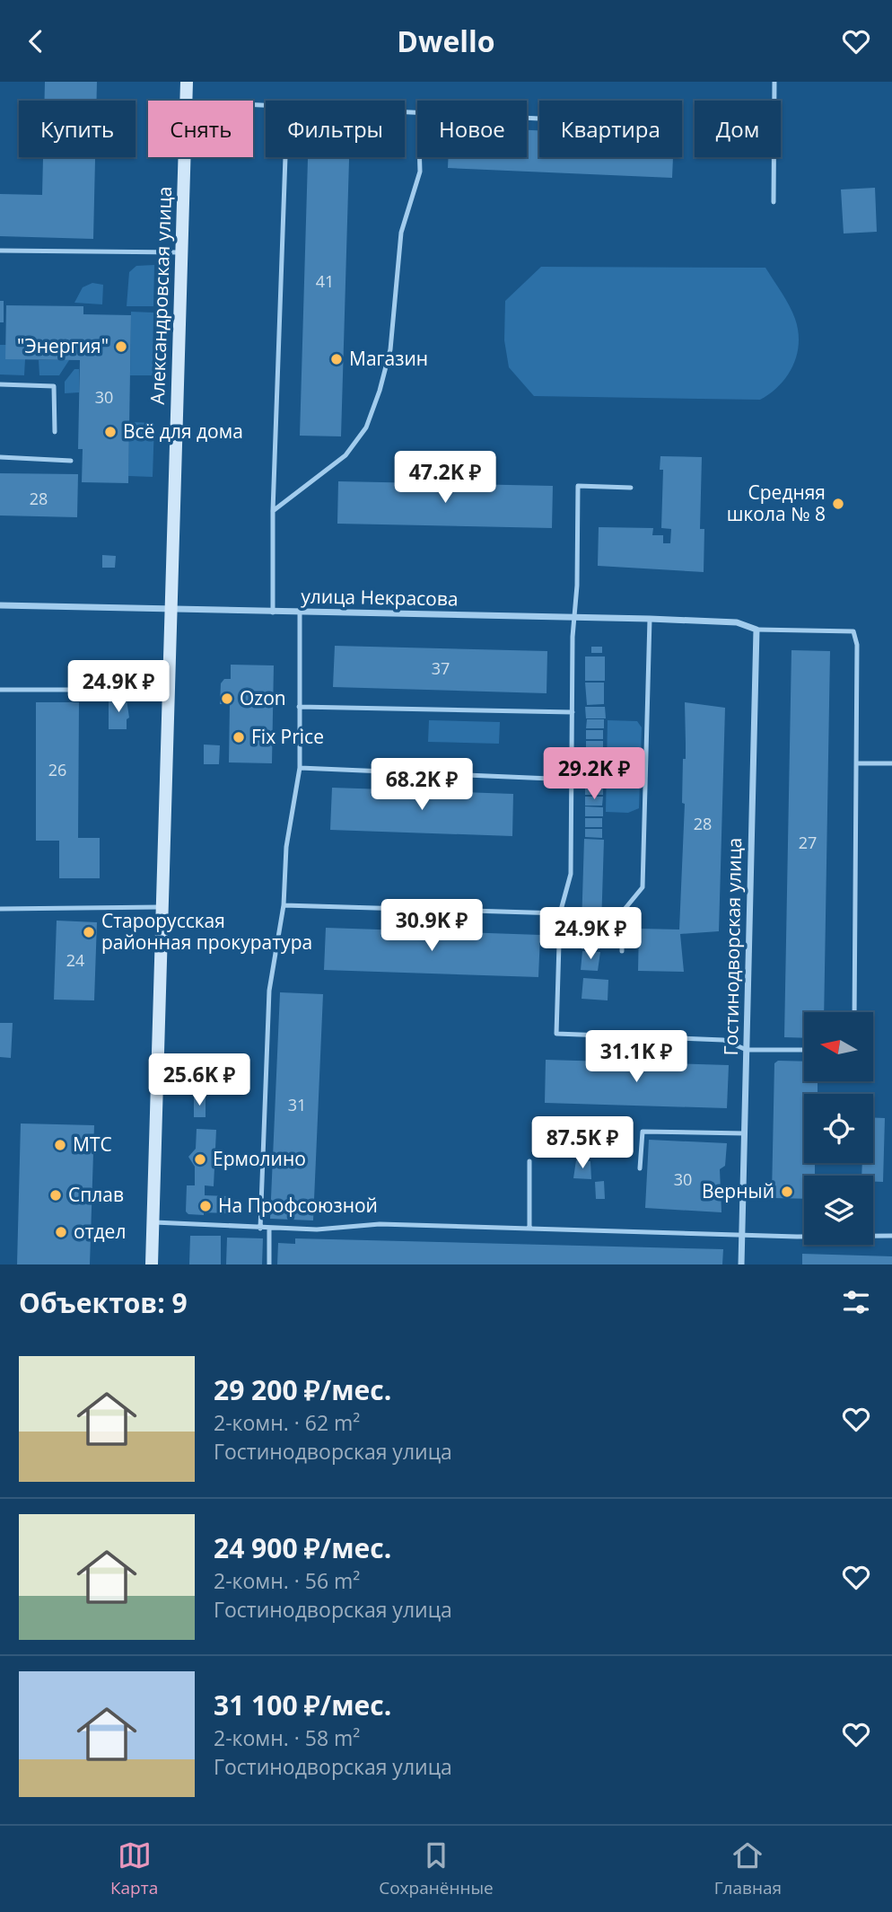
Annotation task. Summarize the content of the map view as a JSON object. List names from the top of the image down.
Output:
{
  "streets": {
    "street": ["Александровская улица", "улица Некрасова", "Гостинодворская улица"]
  },
  "crossings": [
    ["Александровская улица", "улица Некрасова"],
    ["улица Некрасова", "Гостинодворская улица"]
  ],
  "places": [
    "\"Энергия\"",
    "Магазин",
    "Всё для дома",
    "Средняя школа № 8",
    "Ozon",
    "Fix Price",
    "Старорусская районная прокуратура",
    "МТС",
    "Ермолино",
    "Верный",
    "Сплав",
    "На Профсоюзной",
    "отдел"
  ],
  "house_numbers": [
    "41",
    "30",
    "28",
    "37",
    "26",
    "28",
    "27",
    "24",
    "31",
    "30"
  ],
  "north": "left",
  "page": {
    "header": "Dwello",
    "chip": [
      "Купить",
      "Снять",
      "Фильтры",
      "Новое",
      "Квартира",
      "Дом"
    ],
    "price": [
      "47.2K ₽",
      "24.9K ₽",
      "29.2K ₽",
      "68.2K ₽",
      "30.9K ₽",
      "24.9K ₽",
      "31.1K ₽",
      "25.6K ₽",
      "87.5K ₽"
    ],
    "heading": "Объектов: 9",
    "list": [
      {
        "name": "29 200 ₽/мес.",
        "note": "2-комн. · 62 m² · Гостинодворская улица"
      },
      {
        "name": "24 900 ₽/мес.",
        "note": "2-комн. · 56 m² · Гостинодворская улица"
      },
      {
        "name": "31 100 ₽/мес.",
        "note": "2-комн. · 58 m² · Гостинодворская улица"
      }
    ],
    "tabs": ["Карта", "Сохранённые", "Главная"]
  }
}
